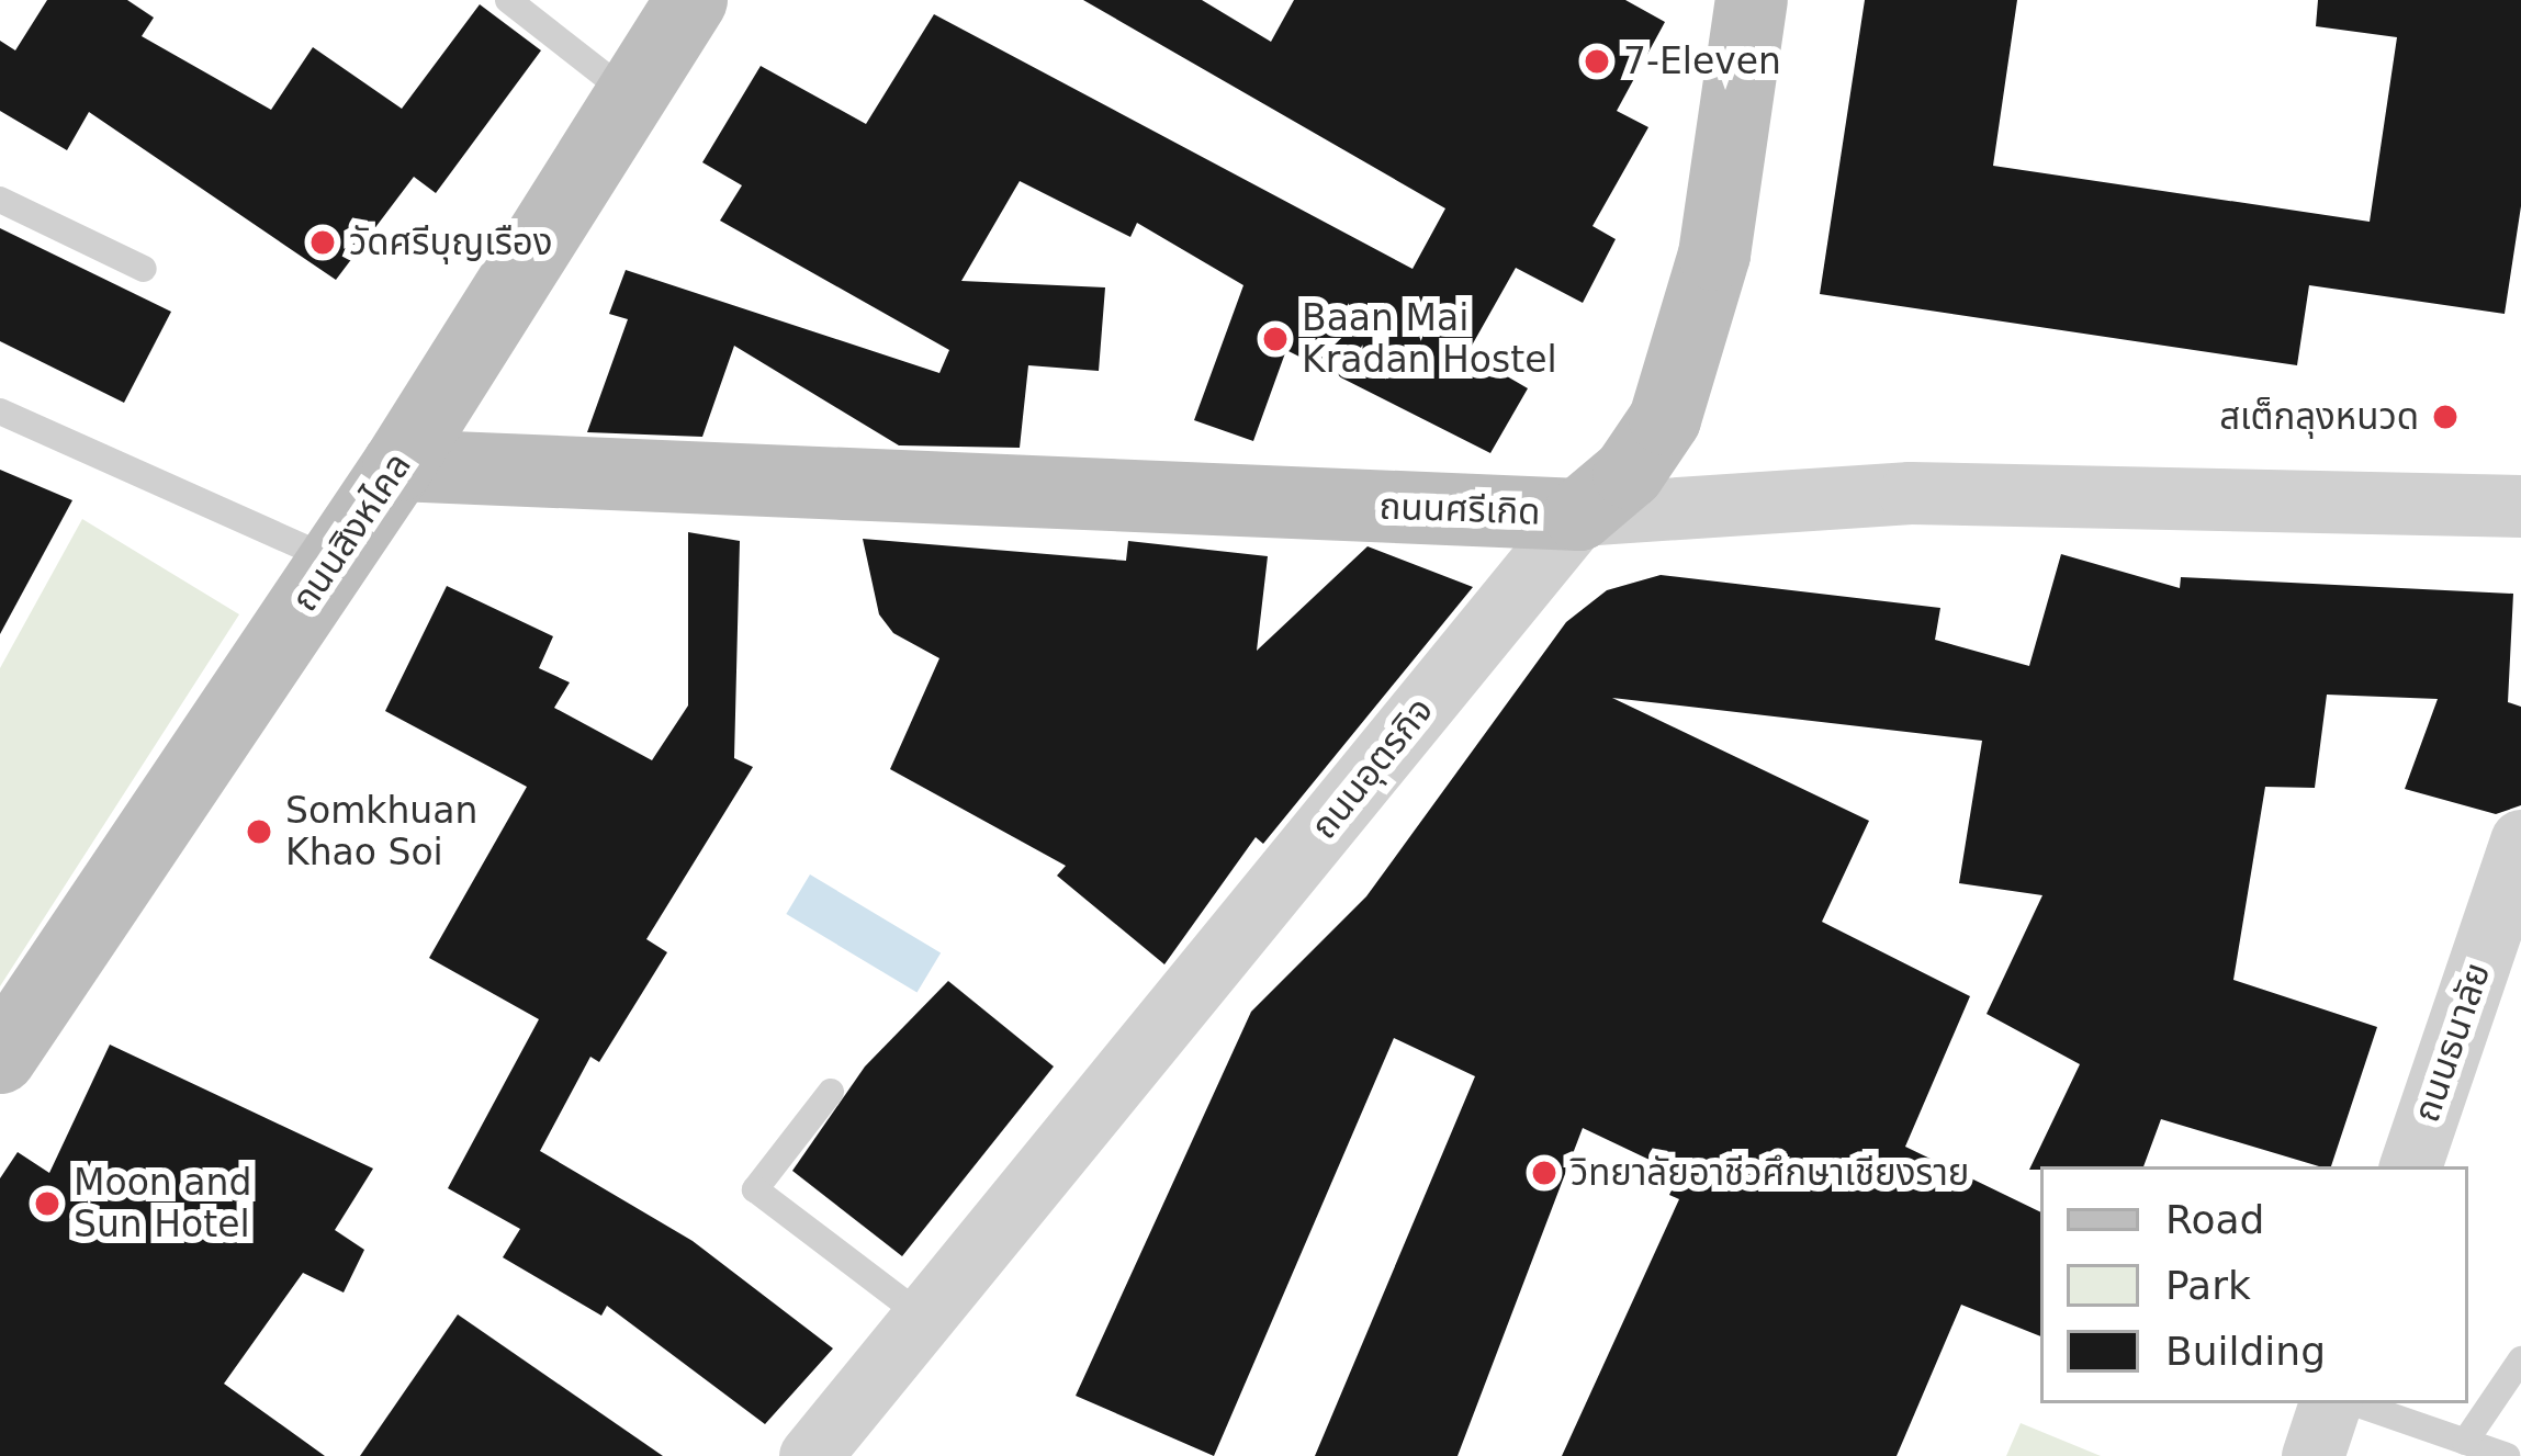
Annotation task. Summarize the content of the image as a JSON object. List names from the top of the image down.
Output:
{
  "streets": {
    "main road": ["ถนนศรีเกิด", "ถนนสิงหไคล", "ถนนอุตรกิจ"],
    "street": ["ถนนธนาลัย"]
  },
  "crossings": [
    ["ถนนศรีเกิด", "ถนนสิงหไคล"],
    ["ถนนศรีเกิด", "ถนนอุตรกิจ"]
  ],
  "places": [
    "7-Eleven",
    "วัดศรีบุญเรือง",
    "Baan Mai Kradan Hostel",
    "สเต็กลุงหนวด",
    "Somkhuan Khao Soi",
    "วิทยาลัยอาชีวศึกษาเชียงราย",
    "Moon and Sun Hotel"
  ],
  "legend": ["Road", "Park", "Building"]
}
